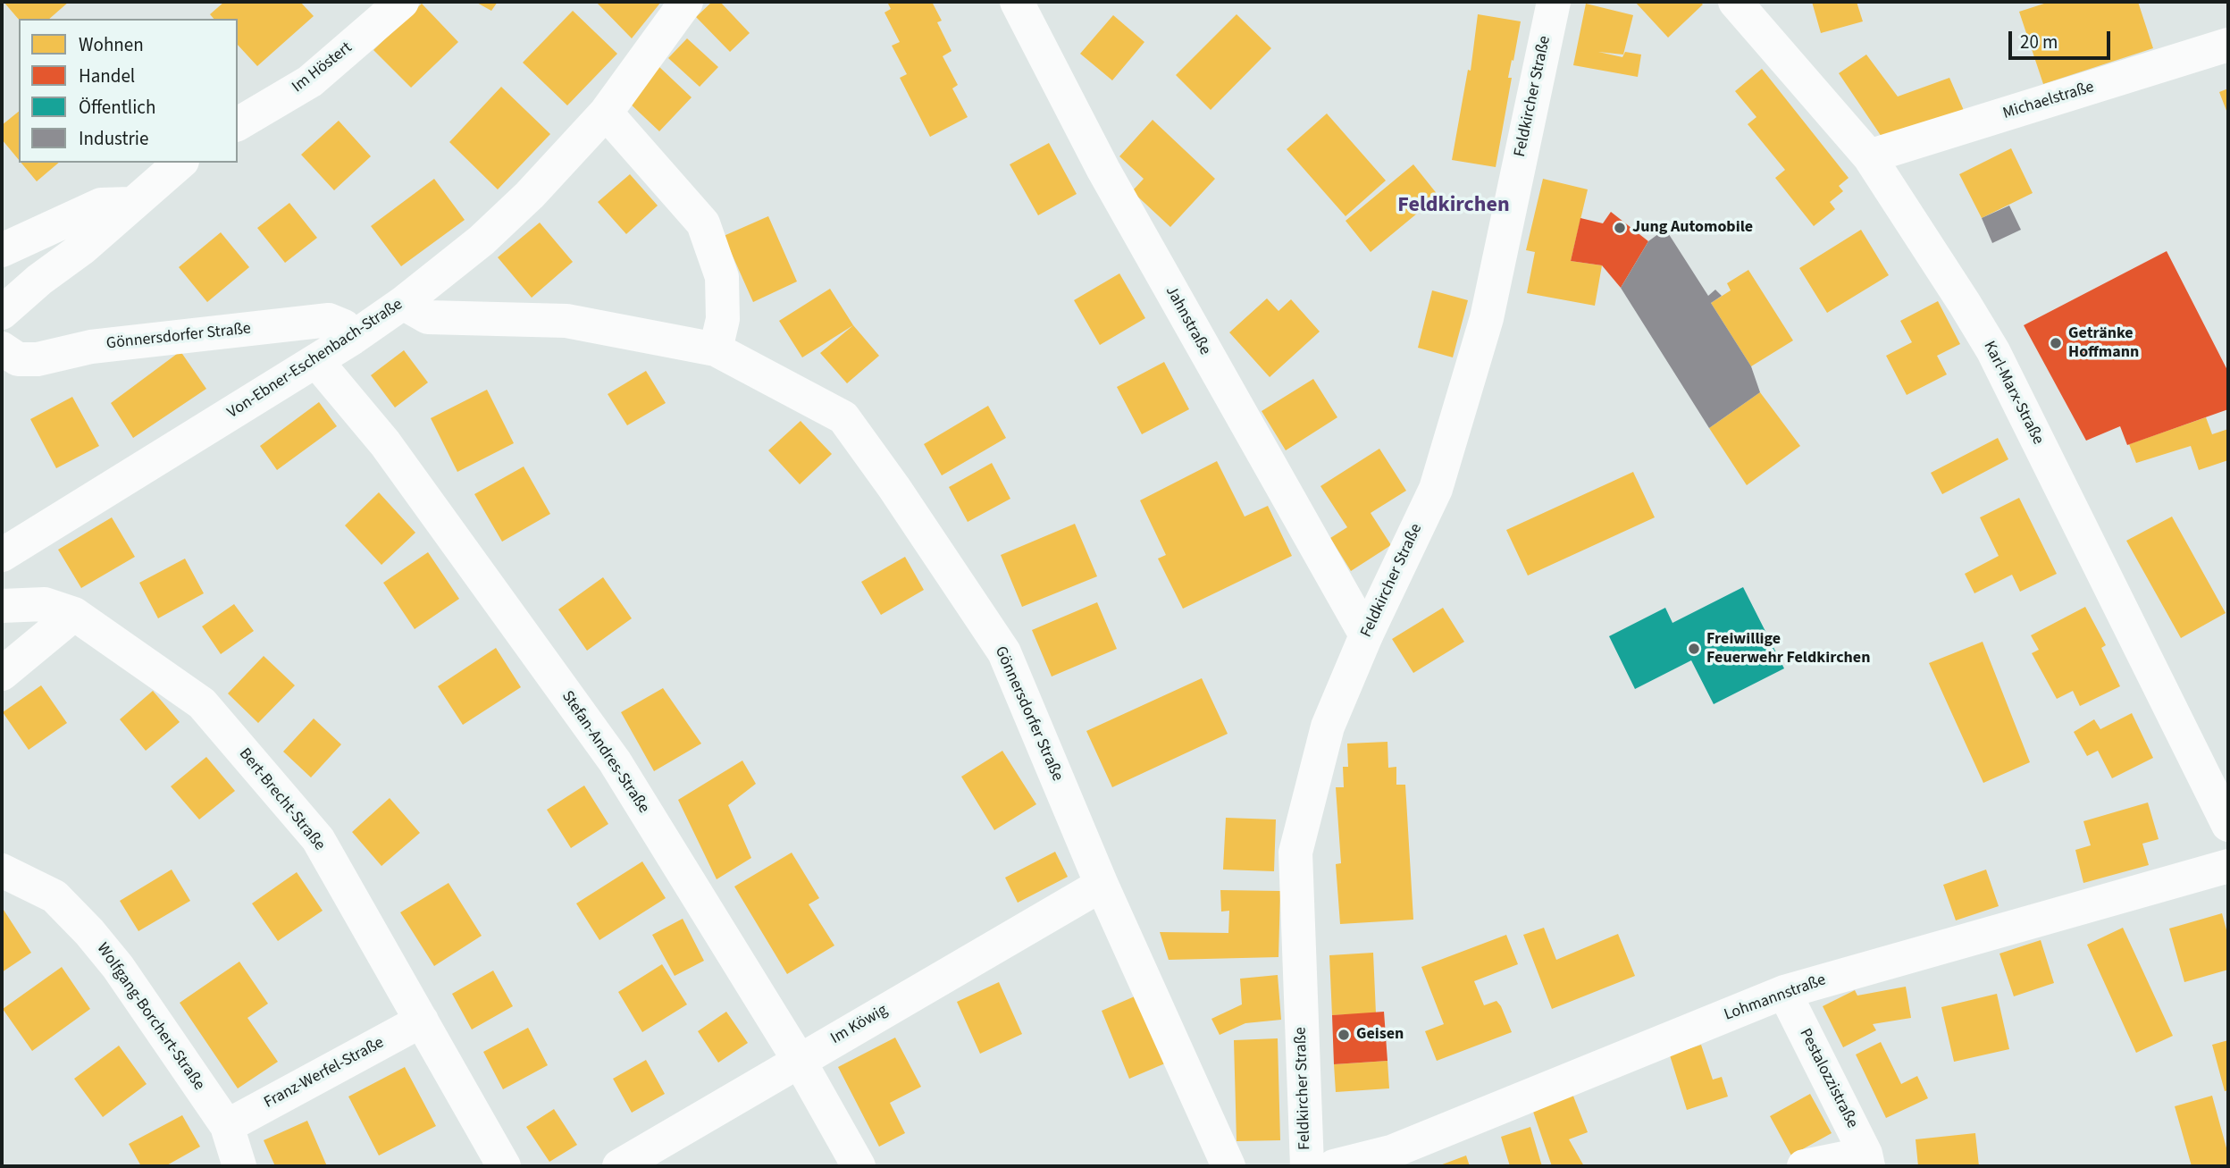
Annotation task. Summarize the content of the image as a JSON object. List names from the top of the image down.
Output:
{
  "streets": {
    "street": [
      "Im Höstert",
      "Feldkircher Straße",
      "Michaelstraße",
      "Jahnstraße",
      "Gönnersdorfer Straße",
      "Von-Ebner-Eschenbach-Straße",
      "Karl-Marx-Straße",
      "Stefan-Andres-Straße",
      "Bert-Brecht-Straße",
      "Lohmannstraße",
      "Wolfgang-Borchert-Straße",
      "Im Köwig",
      "Franz-Werfel-Straße",
      "Pestalozzistraße"
    ]
  },
  "crossings": [
    ["Feldkircher Straße", "Jahnstraße"],
    ["Michaelstraße", "Karl-Marx-Straße"],
    ["Gönnersdorfer Straße", "Von-Ebner-Eschenbach-Straße"],
    ["Gönnersdorfer Straße", "Im Köwig"],
    ["Von-Ebner-Eschenbach-Straße", "Stefan-Andres-Straße"],
    ["Stefan-Andres-Straße", "Im Köwig"],
    ["Bert-Brecht-Straße", "Franz-Werfel-Straße"],
    ["Lohmannstraße", "Pestalozzistraße"],
    ["Wolfgang-Borchert-Straße", "Franz-Werfel-Straße"]
  ],
  "districts": ["Feldkirchen"],
  "places": [
    "Jung Automobile",
    "Getränke Hoffmann",
    "Freiwillige Feuerwehr Feldkirchen",
    "Geisen"
  ],
  "legend": [
    "Wohnen",
    "Handel",
    "Öffentlich",
    "Industrie"
  ],
  "scale_bar": "20 m"
}
